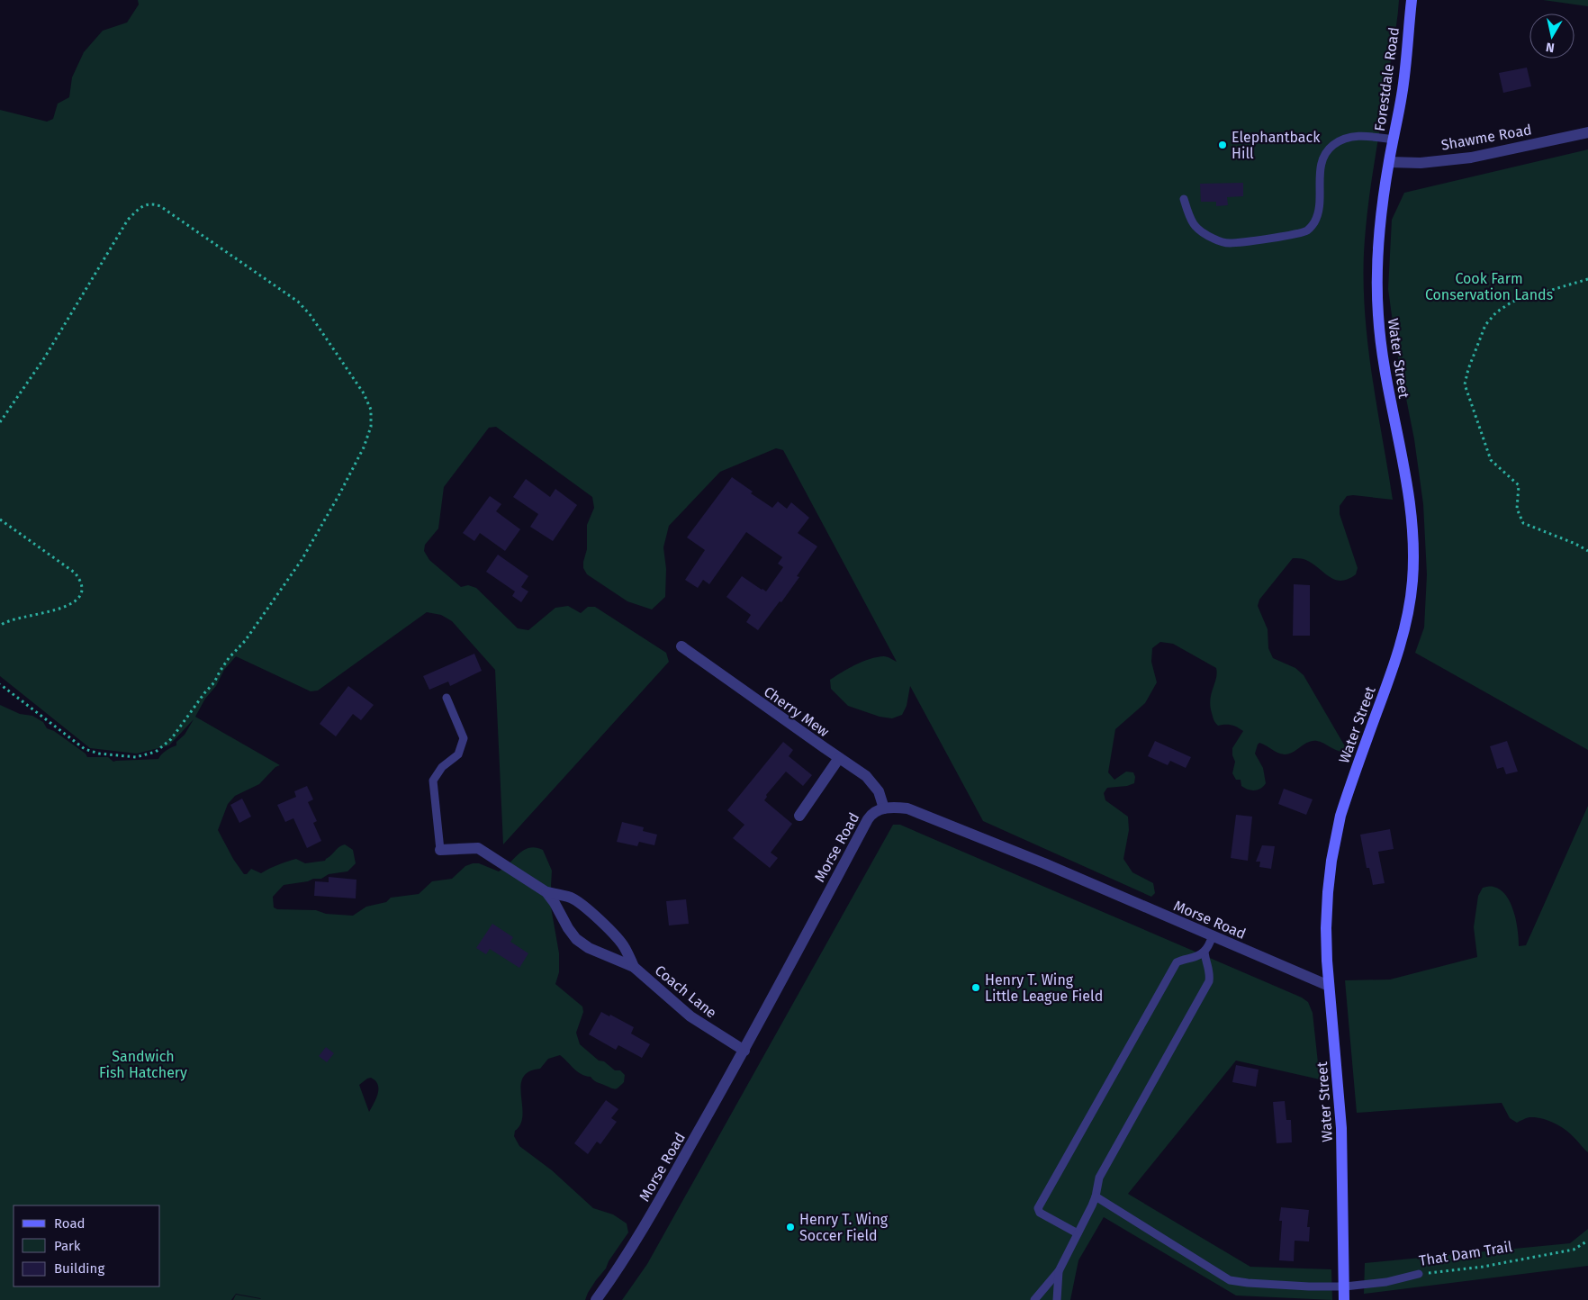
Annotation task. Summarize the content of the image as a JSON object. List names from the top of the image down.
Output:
{
  "streets": {
    "main road": ["Forestdale Road", "Water Street"],
    "street": [
      "Shawme Road",
      "Cherry Mew",
      "Morse Road",
      "Coach Lane"
    ],
    "lane": ["That Dam Trail"]
  },
  "crossings": [
    ["Forestdale Road", "Shawme Road"],
    ["Forestdale Road", "Water Street"],
    ["Shawme Road", "Water Street"],
    ["Water Street", "Morse Road"],
    ["Water Street", "That Dam Trail"],
    ["Cherry Mew", "Morse Road"],
    ["Morse Road", "Coach Lane"]
  ],
  "parks": ["Cook Farm Conservation Lands", "Sandwich Fish Hatchery"],
  "places": ["Elephantback Hill", "Henry T. Wing Little League Field", "Henry T. Wing Soccer Field"],
  "legend": ["Road", "Park", "Building"],
  "north": "bottom"
}
